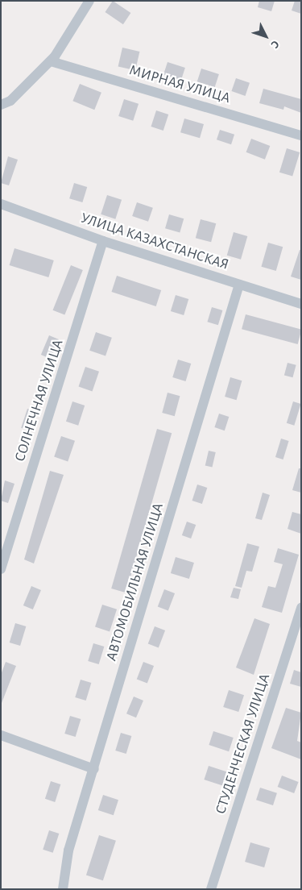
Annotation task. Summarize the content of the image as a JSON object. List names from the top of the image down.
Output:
{
  "streets": {
    "street": [
      "МИРНАЯ УЛИЦА",
      "УЛИЦА КАЗАХСТАНСКАЯ",
      "СОЛНЕЧНАЯ УЛИЦА",
      "АВТОМОБИЛЬНАЯ УЛИЦА",
      "СТУДЕНЧЕСКАЯ УЛИЦА"
    ]
  },
  "crossings": [
    ["УЛИЦА КАЗАХСТАНСКАЯ", "СОЛНЕЧНАЯ УЛИЦА"],
    ["УЛИЦА КАЗАХСТАНСКАЯ", "АВТОМОБИЛЬНАЯ УЛИЦА"]
  ],
  "north": "bottom right"
}
